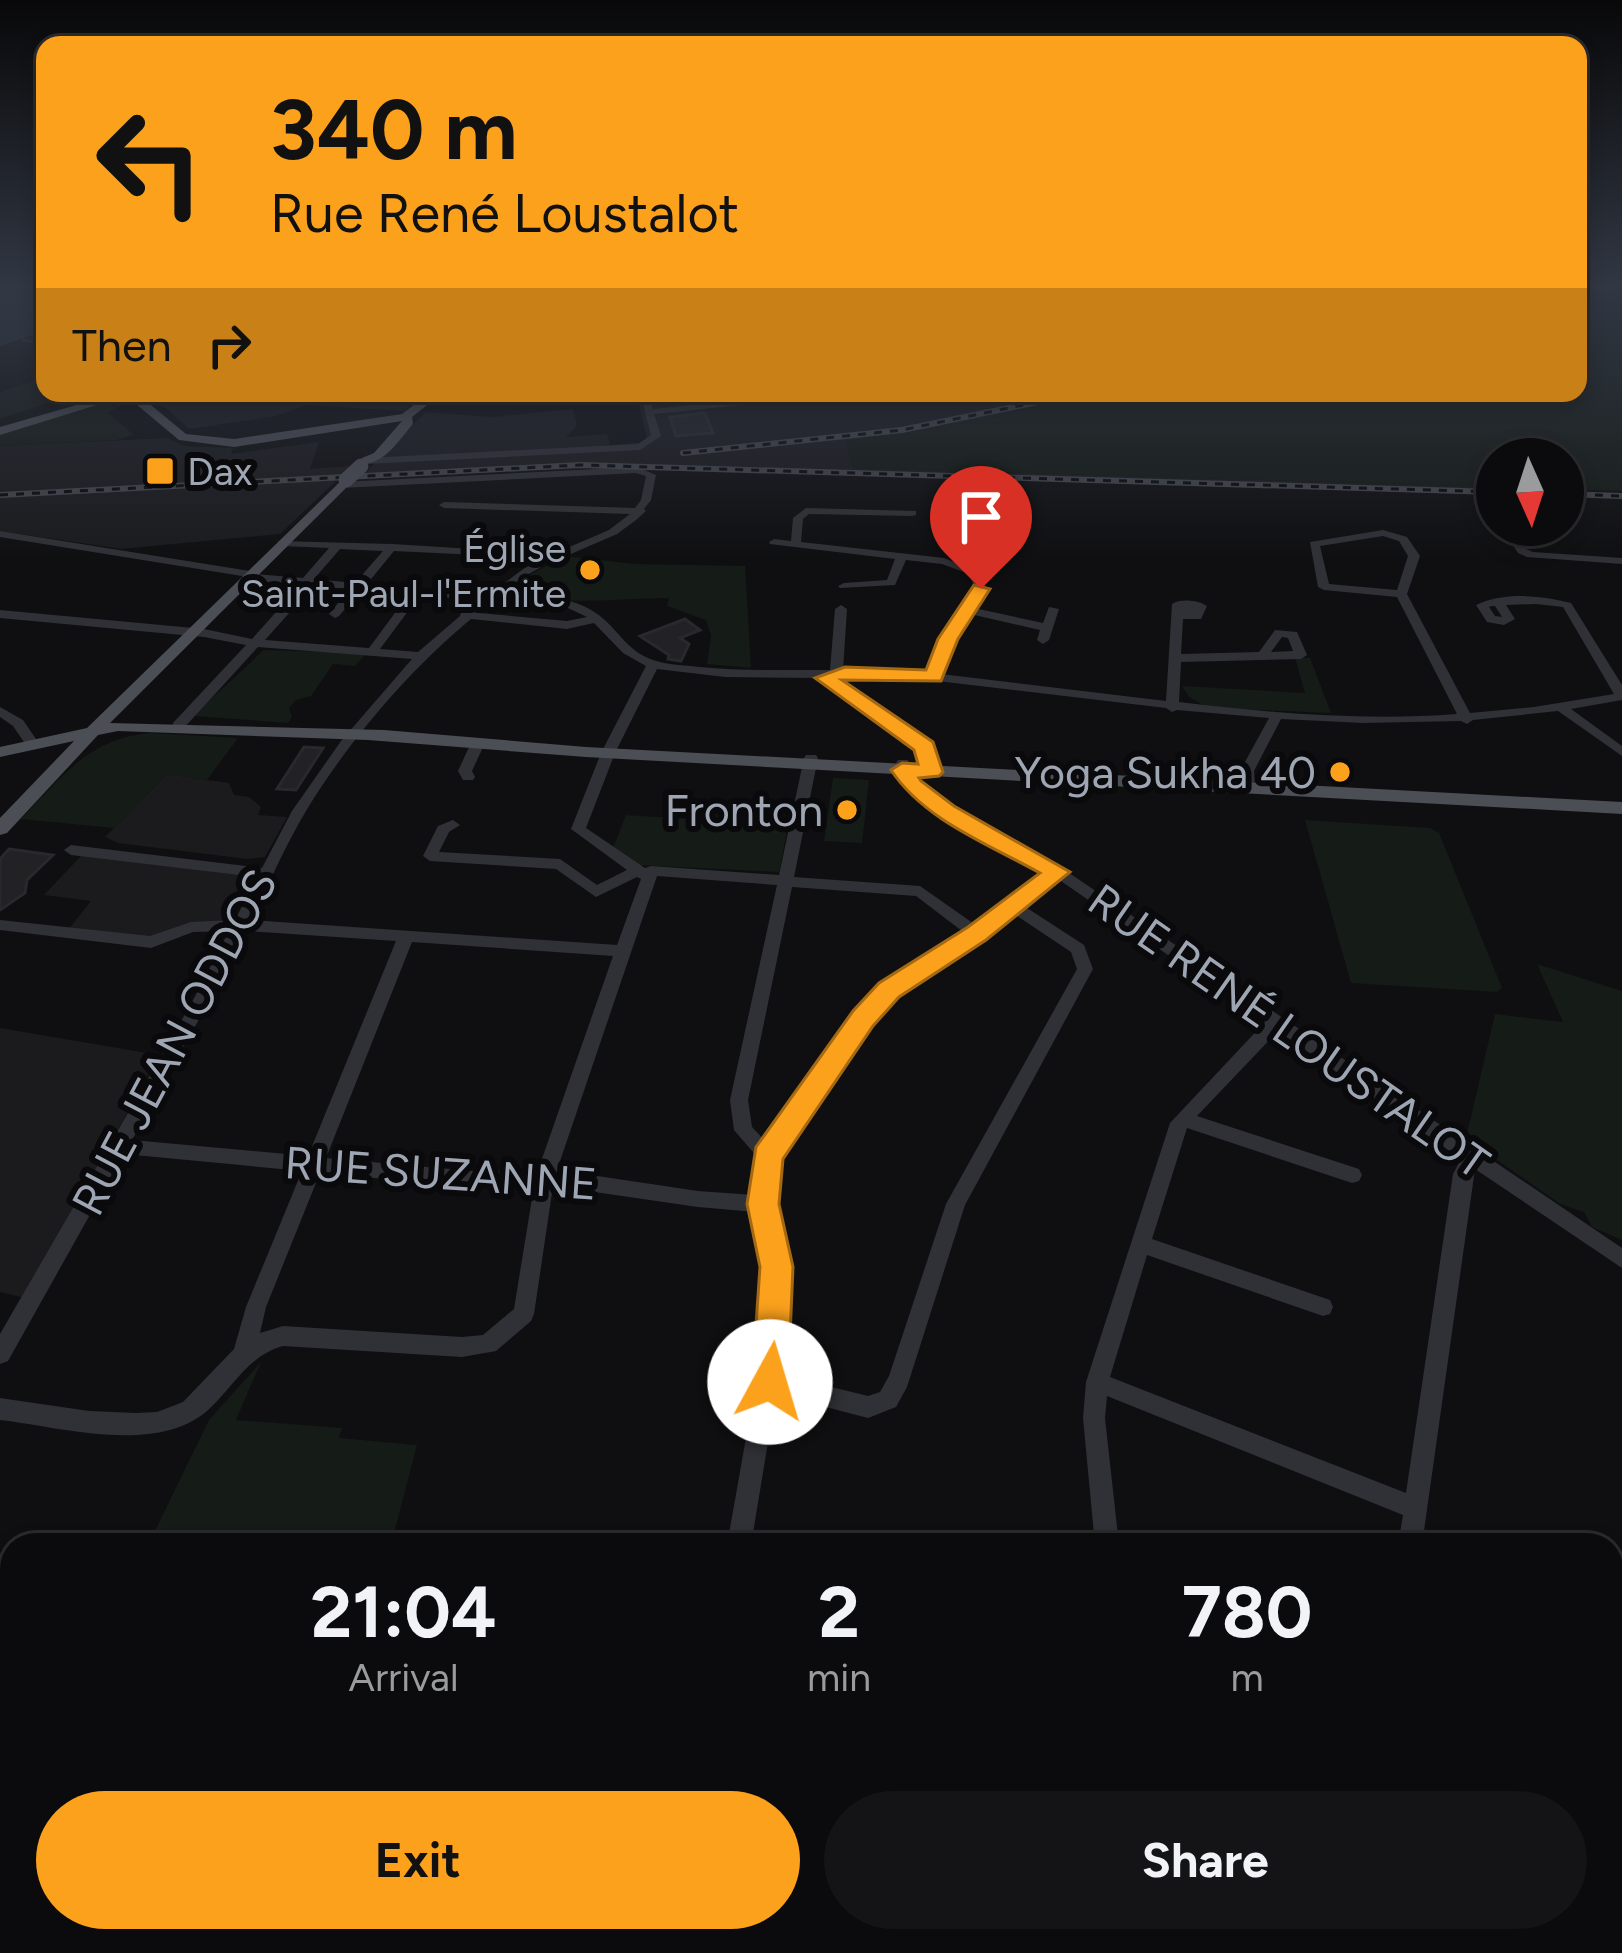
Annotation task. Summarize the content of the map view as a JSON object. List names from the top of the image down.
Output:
{
  "streets": {
    "street": ["RUE RENÉ LOUSTALOT", "RUE JEAN ODDOS", "RUE SUZANNE"]
  },
  "crossings": [
    ["RUE JEAN ODDOS", "RUE SUZANNE"]
  ],
  "places": {
    "transit": ["Dax"],
    "other": ["Église Saint-Paul-l'Ermite", "Yoga Sukha 40", "Fronton"]
  },
  "north": "bottom",
  "page": {
    "turn": ["340 m", "Rue René Loustalot"],
    "then": "Then",
    "eta": [
      "21:04",
      "Arrival",
      "2",
      "min",
      "780",
      "m"
    ],
    "buttons": ["Exit", "Share"]
  }
}
